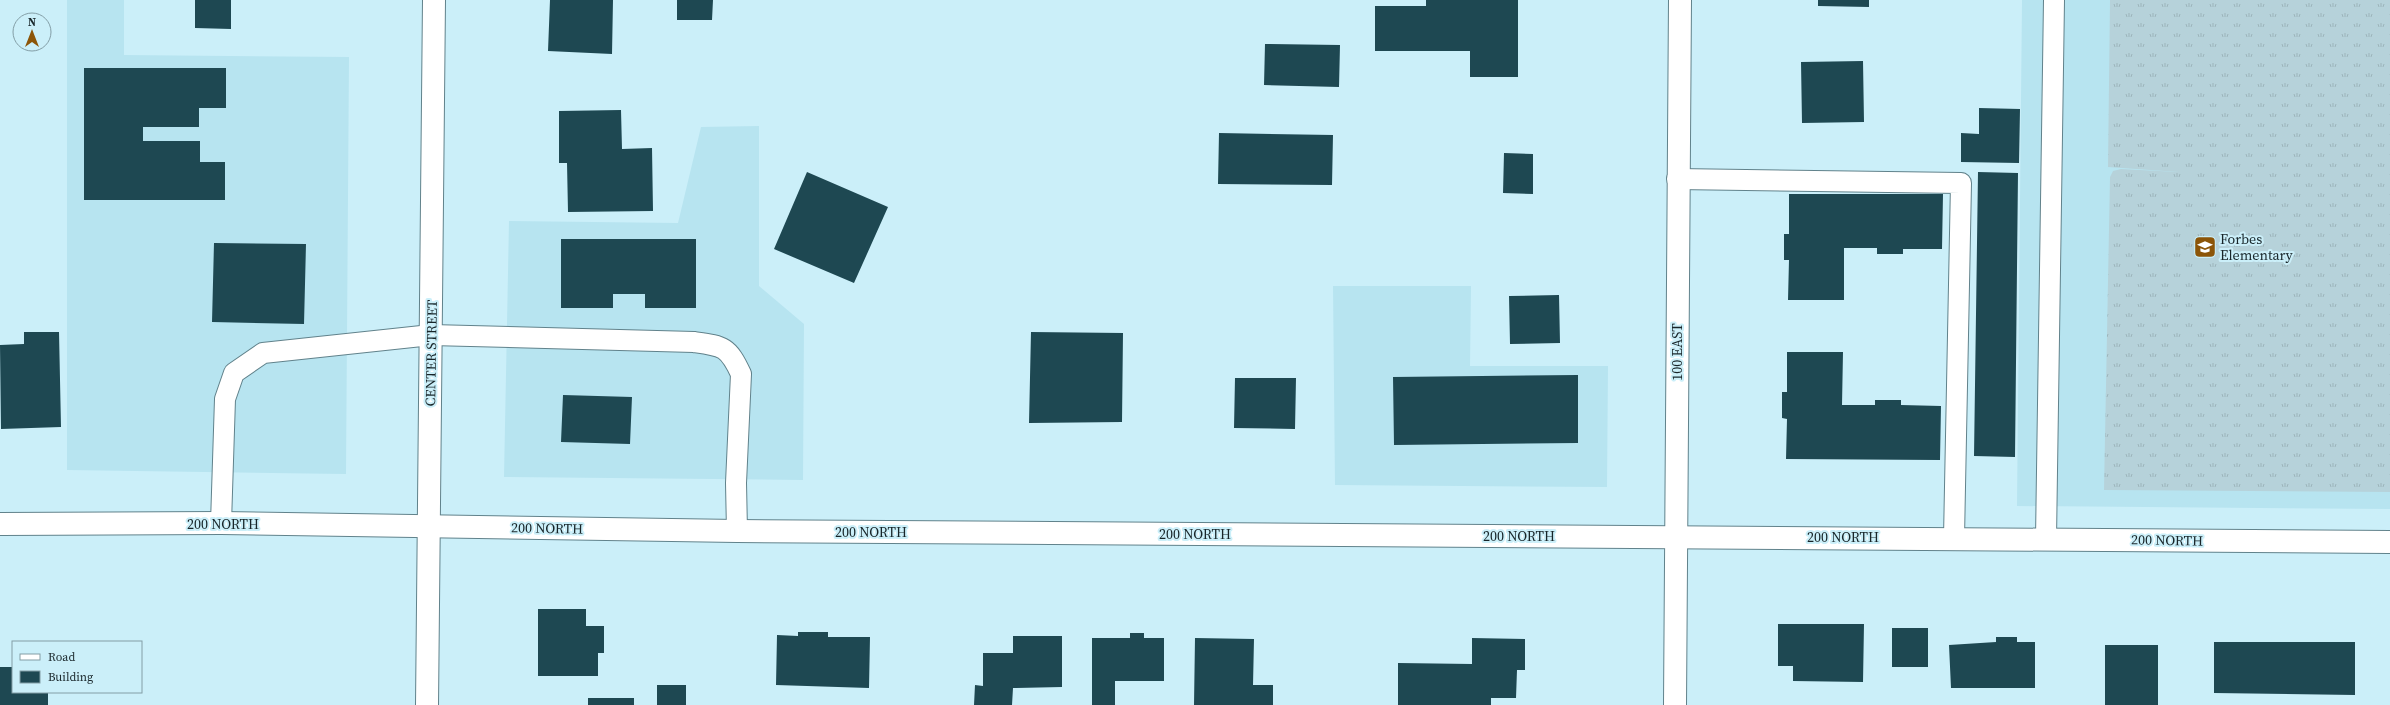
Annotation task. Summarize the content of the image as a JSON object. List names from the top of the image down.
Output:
{
  "streets": {
    "street": ["100 EAST", "CENTER STREET", "200 NORTH"]
  },
  "crossings": [
    ["100 EAST", "200 NORTH"],
    ["CENTER STREET", "200 NORTH"]
  ],
  "places": {
    "school or university": ["Forbes Elementary"]
  },
  "legend": ["Road", "Building"],
  "north": "top"
}
